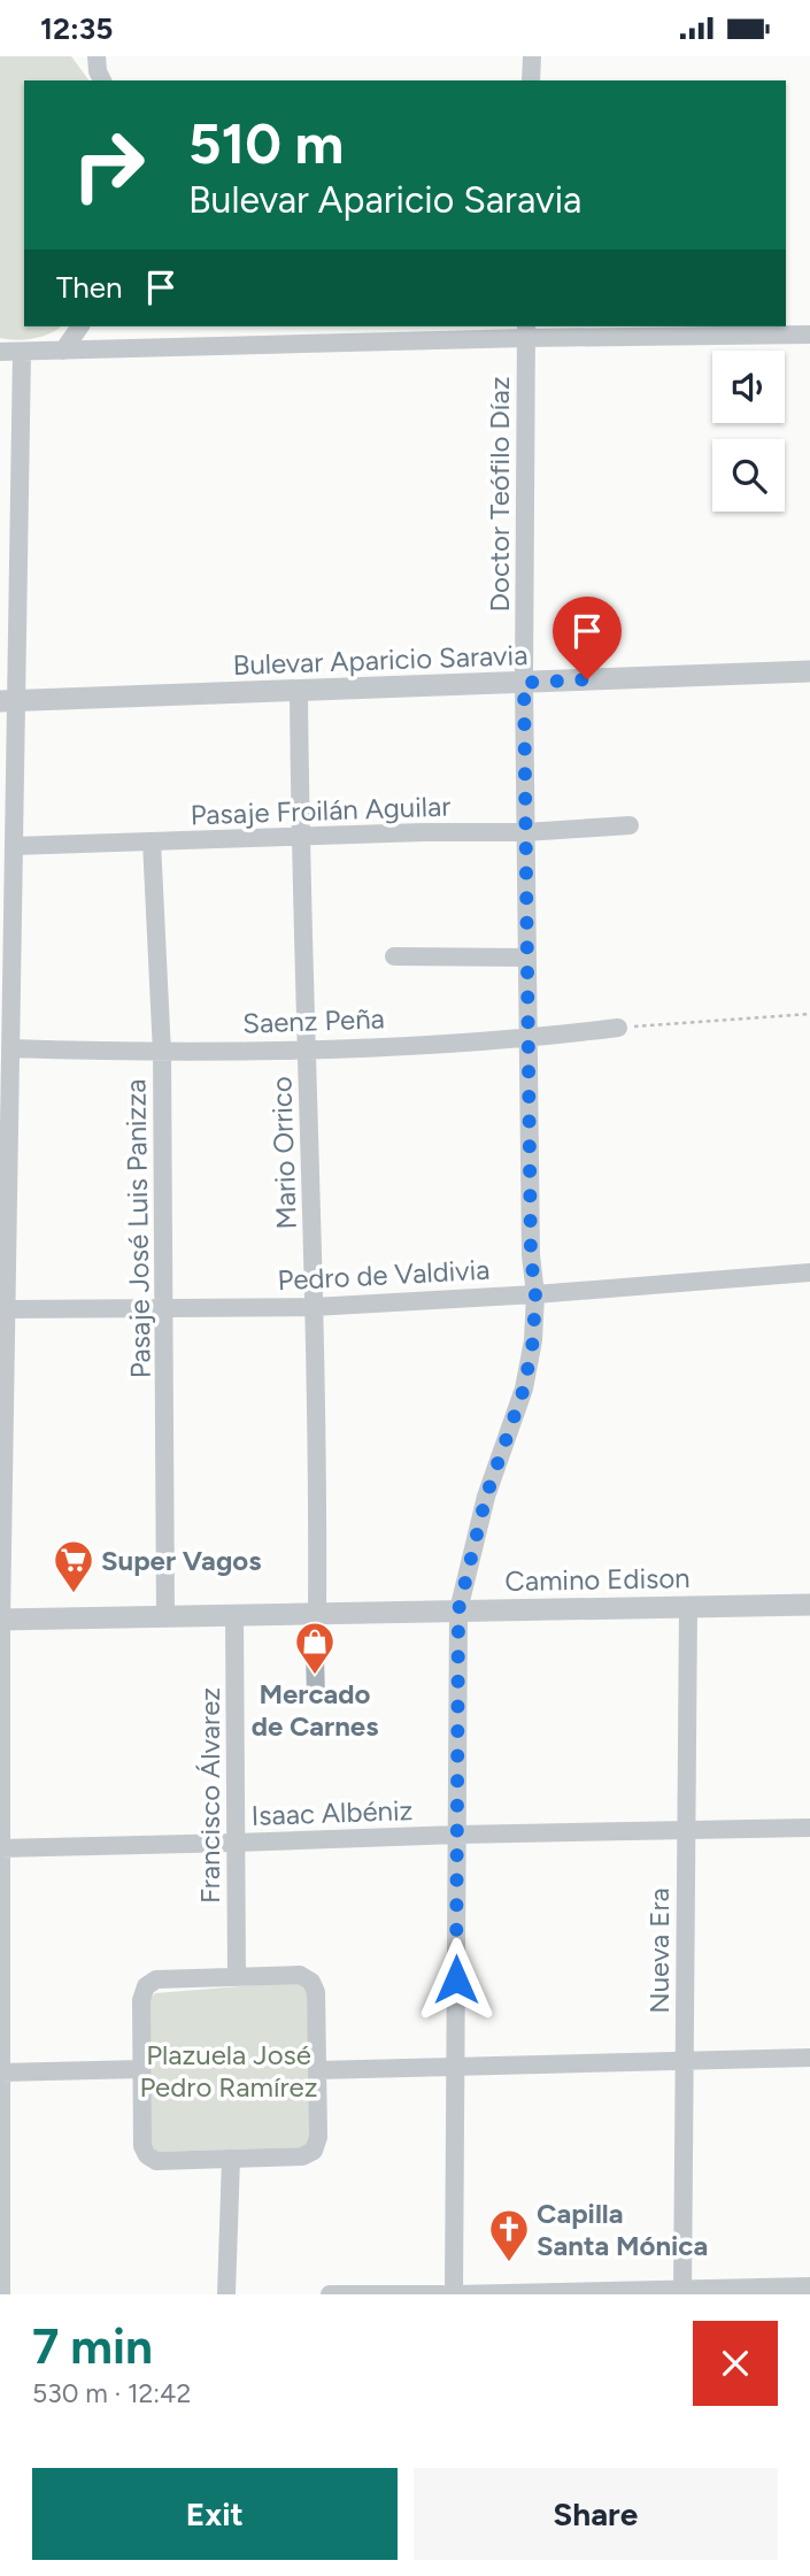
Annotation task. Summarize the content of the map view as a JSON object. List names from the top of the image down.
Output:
{
  "streets": {
    "street": [
      "Doctor Teófilo Díaz",
      "Bulevar Aparicio Saravia",
      "Pasaje Froilán Aguilar",
      "Saenz Peña",
      "Mario Orrico",
      "Pasaje José Luis Panizza",
      "Pedro de Valdivia",
      "Camino Edison",
      "Francisco Álvarez",
      "Isaac Albéniz",
      "Nueva Era"
    ]
  },
  "crossings": [
    ["Doctor Teófilo Díaz", "Bulevar Aparicio Saravia"],
    ["Doctor Teófilo Díaz", "Pasaje Froilán Aguilar"],
    ["Doctor Teófilo Díaz", "Saenz Peña"],
    ["Doctor Teófilo Díaz", "Pedro de Valdivia"],
    ["Doctor Teófilo Díaz", "Camino Edison"],
    ["Doctor Teófilo Díaz", "Isaac Albéniz"],
    ["Bulevar Aparicio Saravia", "Mario Orrico"],
    ["Pasaje Froilán Aguilar", "Mario Orrico"],
    ["Pasaje Froilán Aguilar", "Pasaje José Luis Panizza"],
    ["Saenz Peña", "Mario Orrico"],
    ["Saenz Peña", "Pasaje José Luis Panizza"],
    ["Mario Orrico", "Pedro de Valdivia"],
    ["Mario Orrico", "Camino Edison"],
    ["Pasaje José Luis Panizza", "Pedro de Valdivia"],
    ["Pasaje José Luis Panizza", "Camino Edison"],
    ["Camino Edison", "Francisco Álvarez"],
    ["Camino Edison", "Nueva Era"],
    ["Francisco Álvarez", "Isaac Albéniz"],
    ["Isaac Albéniz", "Nueva Era"]
  ],
  "parks": ["Plazuela José Pedro Ramírez"],
  "places": {
    "supermarket": ["Super Vagos"],
    "shop": ["Mercado de Carnes"],
    "church": ["Capilla Santa Mónica"]
  },
  "page": {
    "status": "12:35",
    "turn": ["510 m", "Bulevar Aparicio Saravia"],
    "then": "Then",
    "heading": ["7 min", "530 m · 12:42"],
    "buttons": ["Exit", "Share"]
  }
}
